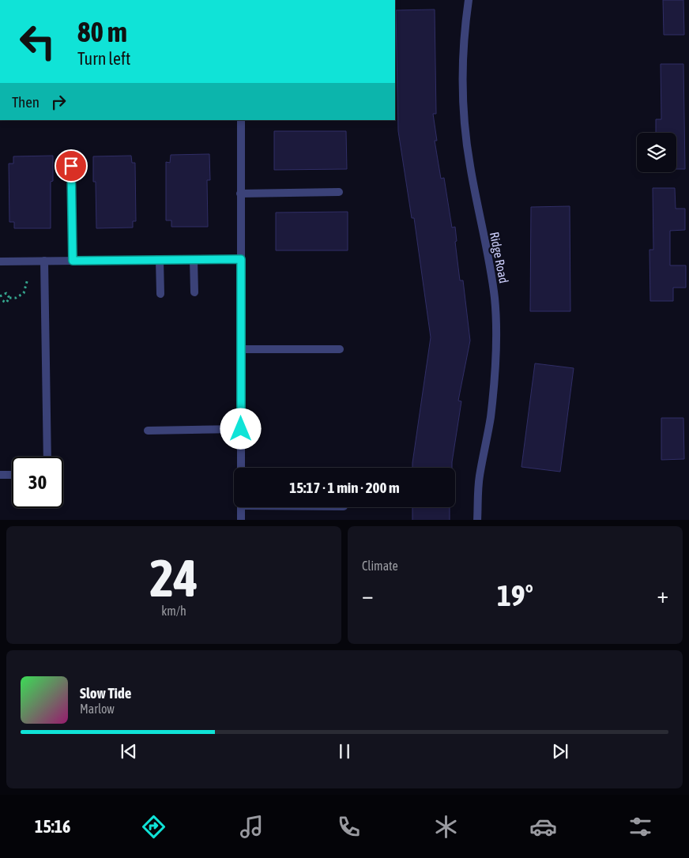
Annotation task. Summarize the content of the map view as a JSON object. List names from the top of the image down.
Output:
{
  "streets": {
    "street": ["Ridge Road"]
  },
  "page": {
    "turn": ["80 m", "Turn left"],
    "then": "Then",
    "limit": "30",
    "trip": "15:17 · 1 min · 200 m",
    "tile": [
      ["24", "km/h"],
      "Climate"
    ],
    "heat": ["−", "19°", "+"],
    "song": ["Slow Tide", "Marlow"],
    "tabs": "15:16"
  }
}
